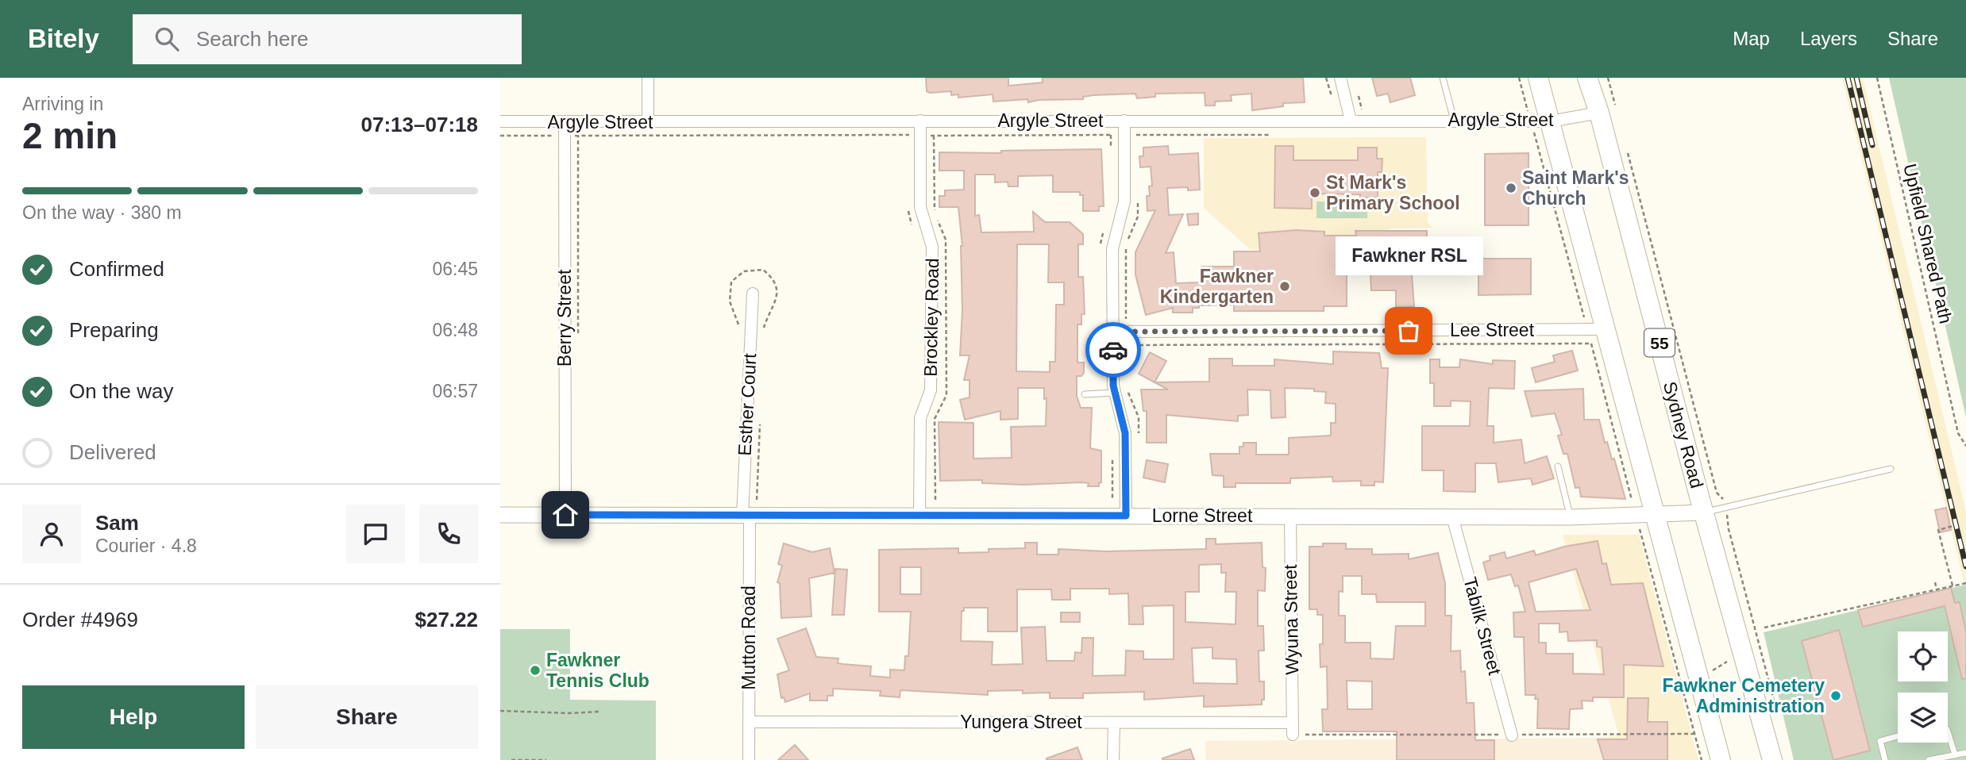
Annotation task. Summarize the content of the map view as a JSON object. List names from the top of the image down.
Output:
{
  "streets": {
    "highway": ["55", "Sydney Road"],
    "street": [
      "Argyle Street",
      "Brockley Road",
      "Berry Street",
      "Lee Street",
      "Esther Court",
      "Lorne Street",
      "Wyuna Street",
      "Tabilk Street",
      "Mutton Road",
      "Yungera Street"
    ],
    "path": ["Upfield Shared Path"]
  },
  "crossings": [
    ["Argyle Street", "Brockley Road"],
    ["Argyle Street", "Berry Street"],
    ["Argyle Street", "Sydney Road"],
    ["Brockley Road", "Lorne Street"],
    ["Berry Street", "Lorne Street"],
    ["Esther Court", "Lorne Street"],
    ["Esther Court", "Mutton Road"],
    ["Sydney Road", "Lorne Street"],
    ["Lorne Street", "Wyuna Street"],
    ["Lorne Street", "Tabilk Street"],
    ["Lorne Street", "Mutton Road"],
    ["Wyuna Street", "Yungera Street"],
    ["Mutton Road", "Yungera Street"]
  ],
  "places": [
    "Saint Mark's Church",
    "St Mark's Primary School",
    "Fawkner Kindergarten",
    "Fawkner RSL",
    "Fawkner Tennis Club",
    "Fawkner Cemetery Administration"
  ],
  "page": {
    "header": "Bitely",
    "search": "Search here",
    "nav": ["Map", "Layers", "Share"],
    "heading": ["2 min", "Arriving in", "07:13–07:18"],
    "panel": [
      "Sam",
      "Courier · 4.8",
      "Order #4969",
      "$27.22"
    ],
    "bar": "On the way · 380 m",
    "bubble": "Fawkner RSL",
    "list": [
      ["Confirmed", "06:45"],
      ["Preparing", "06:48"],
      ["On the way", "06:57"],
      "Delivered"
    ],
    "buttons": ["Help", "Share"]
  }
}
